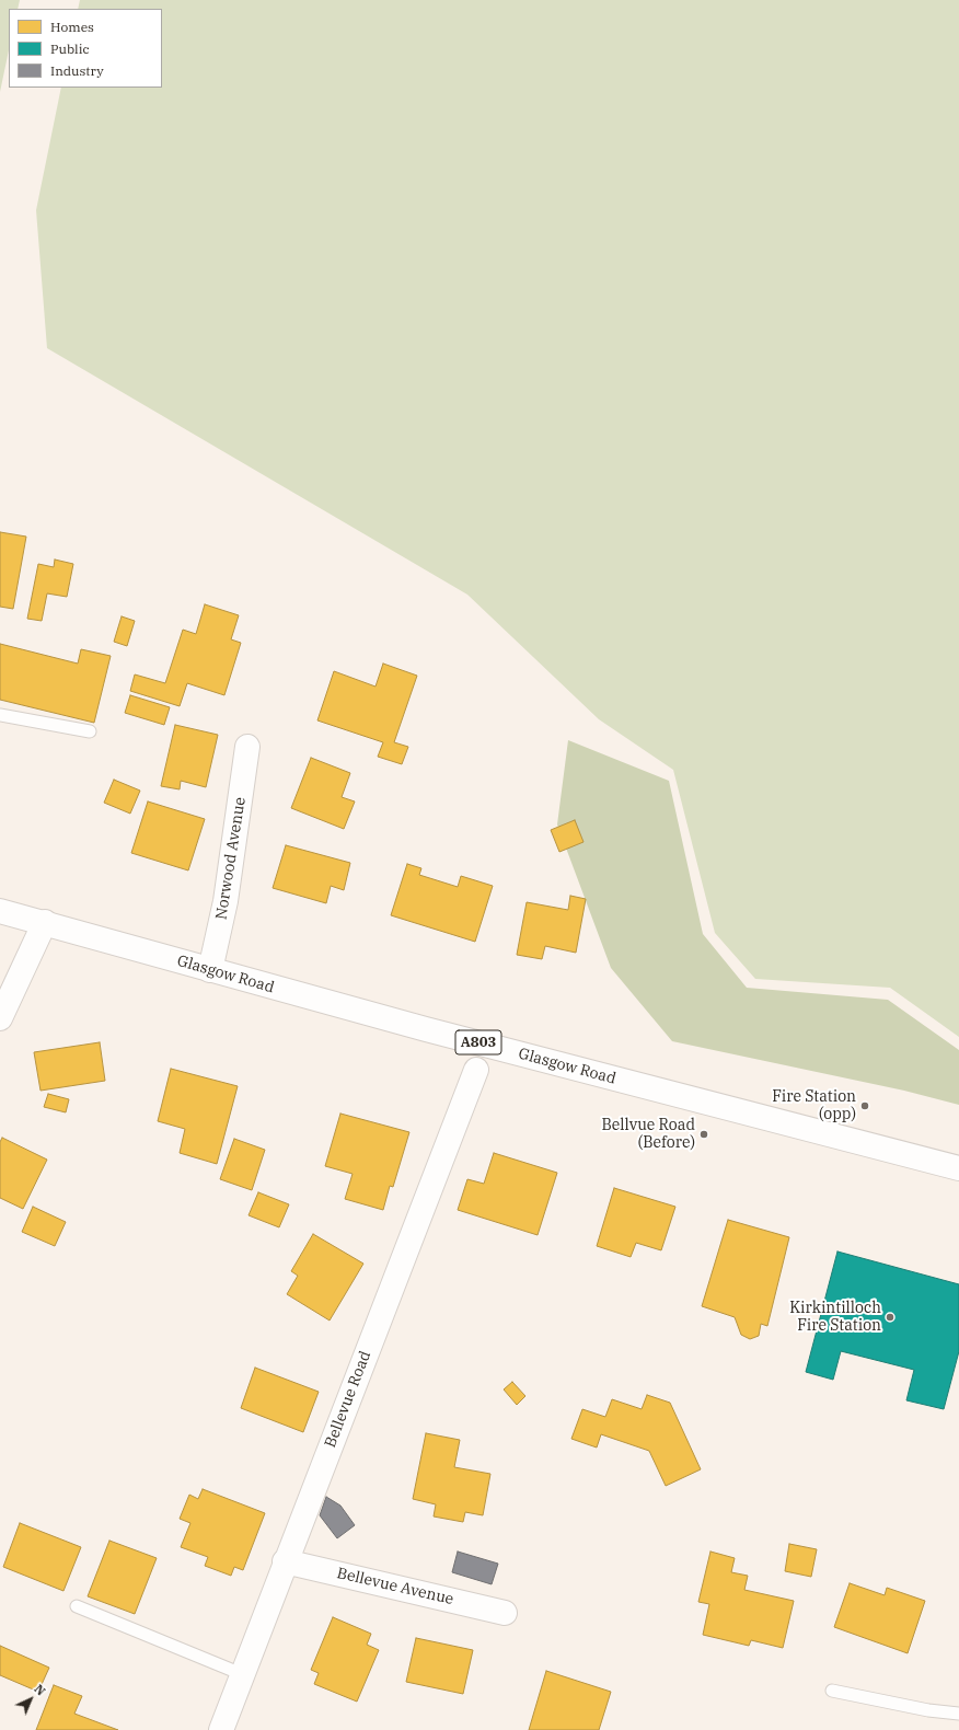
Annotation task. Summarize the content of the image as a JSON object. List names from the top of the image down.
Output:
{
  "streets": {
    "street": [
      "Norwood Avenue",
      "Glasgow Road",
      "A803",
      "Bellevue Road",
      "Bellevue Avenue"
    ]
  },
  "crossings": [
    ["Norwood Avenue", "Glasgow Road"],
    ["Bellevue Road", "Bellevue Avenue"]
  ],
  "places": ["Fire Station (opp)", "Bellvue Road (Before)", "Kirkintilloch Fire Station"],
  "legend": ["Homes", "Public", "Industry"],
  "north": "top right"
}
